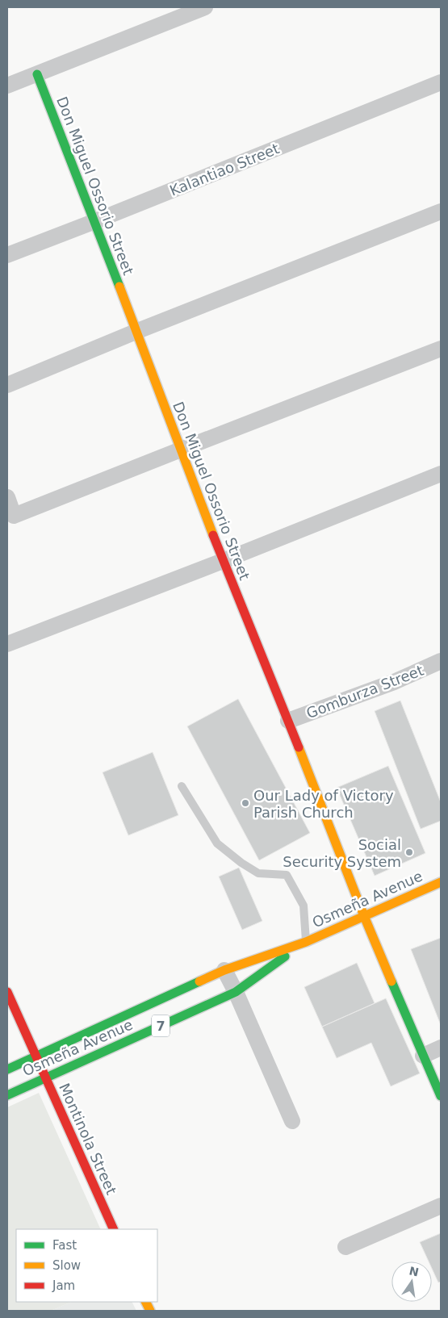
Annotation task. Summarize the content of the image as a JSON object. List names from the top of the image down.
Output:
{
  "streets": {
    "street": [
      "Kalantiao Street",
      "Don Miguel Ossorio Street",
      "Gomburza Street",
      "Osmeña Avenue",
      "7",
      "Montinola Street"
    ]
  },
  "crossings": [
    ["Kalantiao Street", "Don Miguel Ossorio Street"],
    ["Don Miguel Ossorio Street", "Gomburza Street"],
    ["Don Miguel Ossorio Street", "Osmeña Avenue"],
    ["Osmeña Avenue", "Montinola Street"]
  ],
  "places": ["Our Lady of Victory Parish Church", "Social Security System"],
  "legend": ["Fast", "Slow", "Jam"],
  "north": "top"
}
